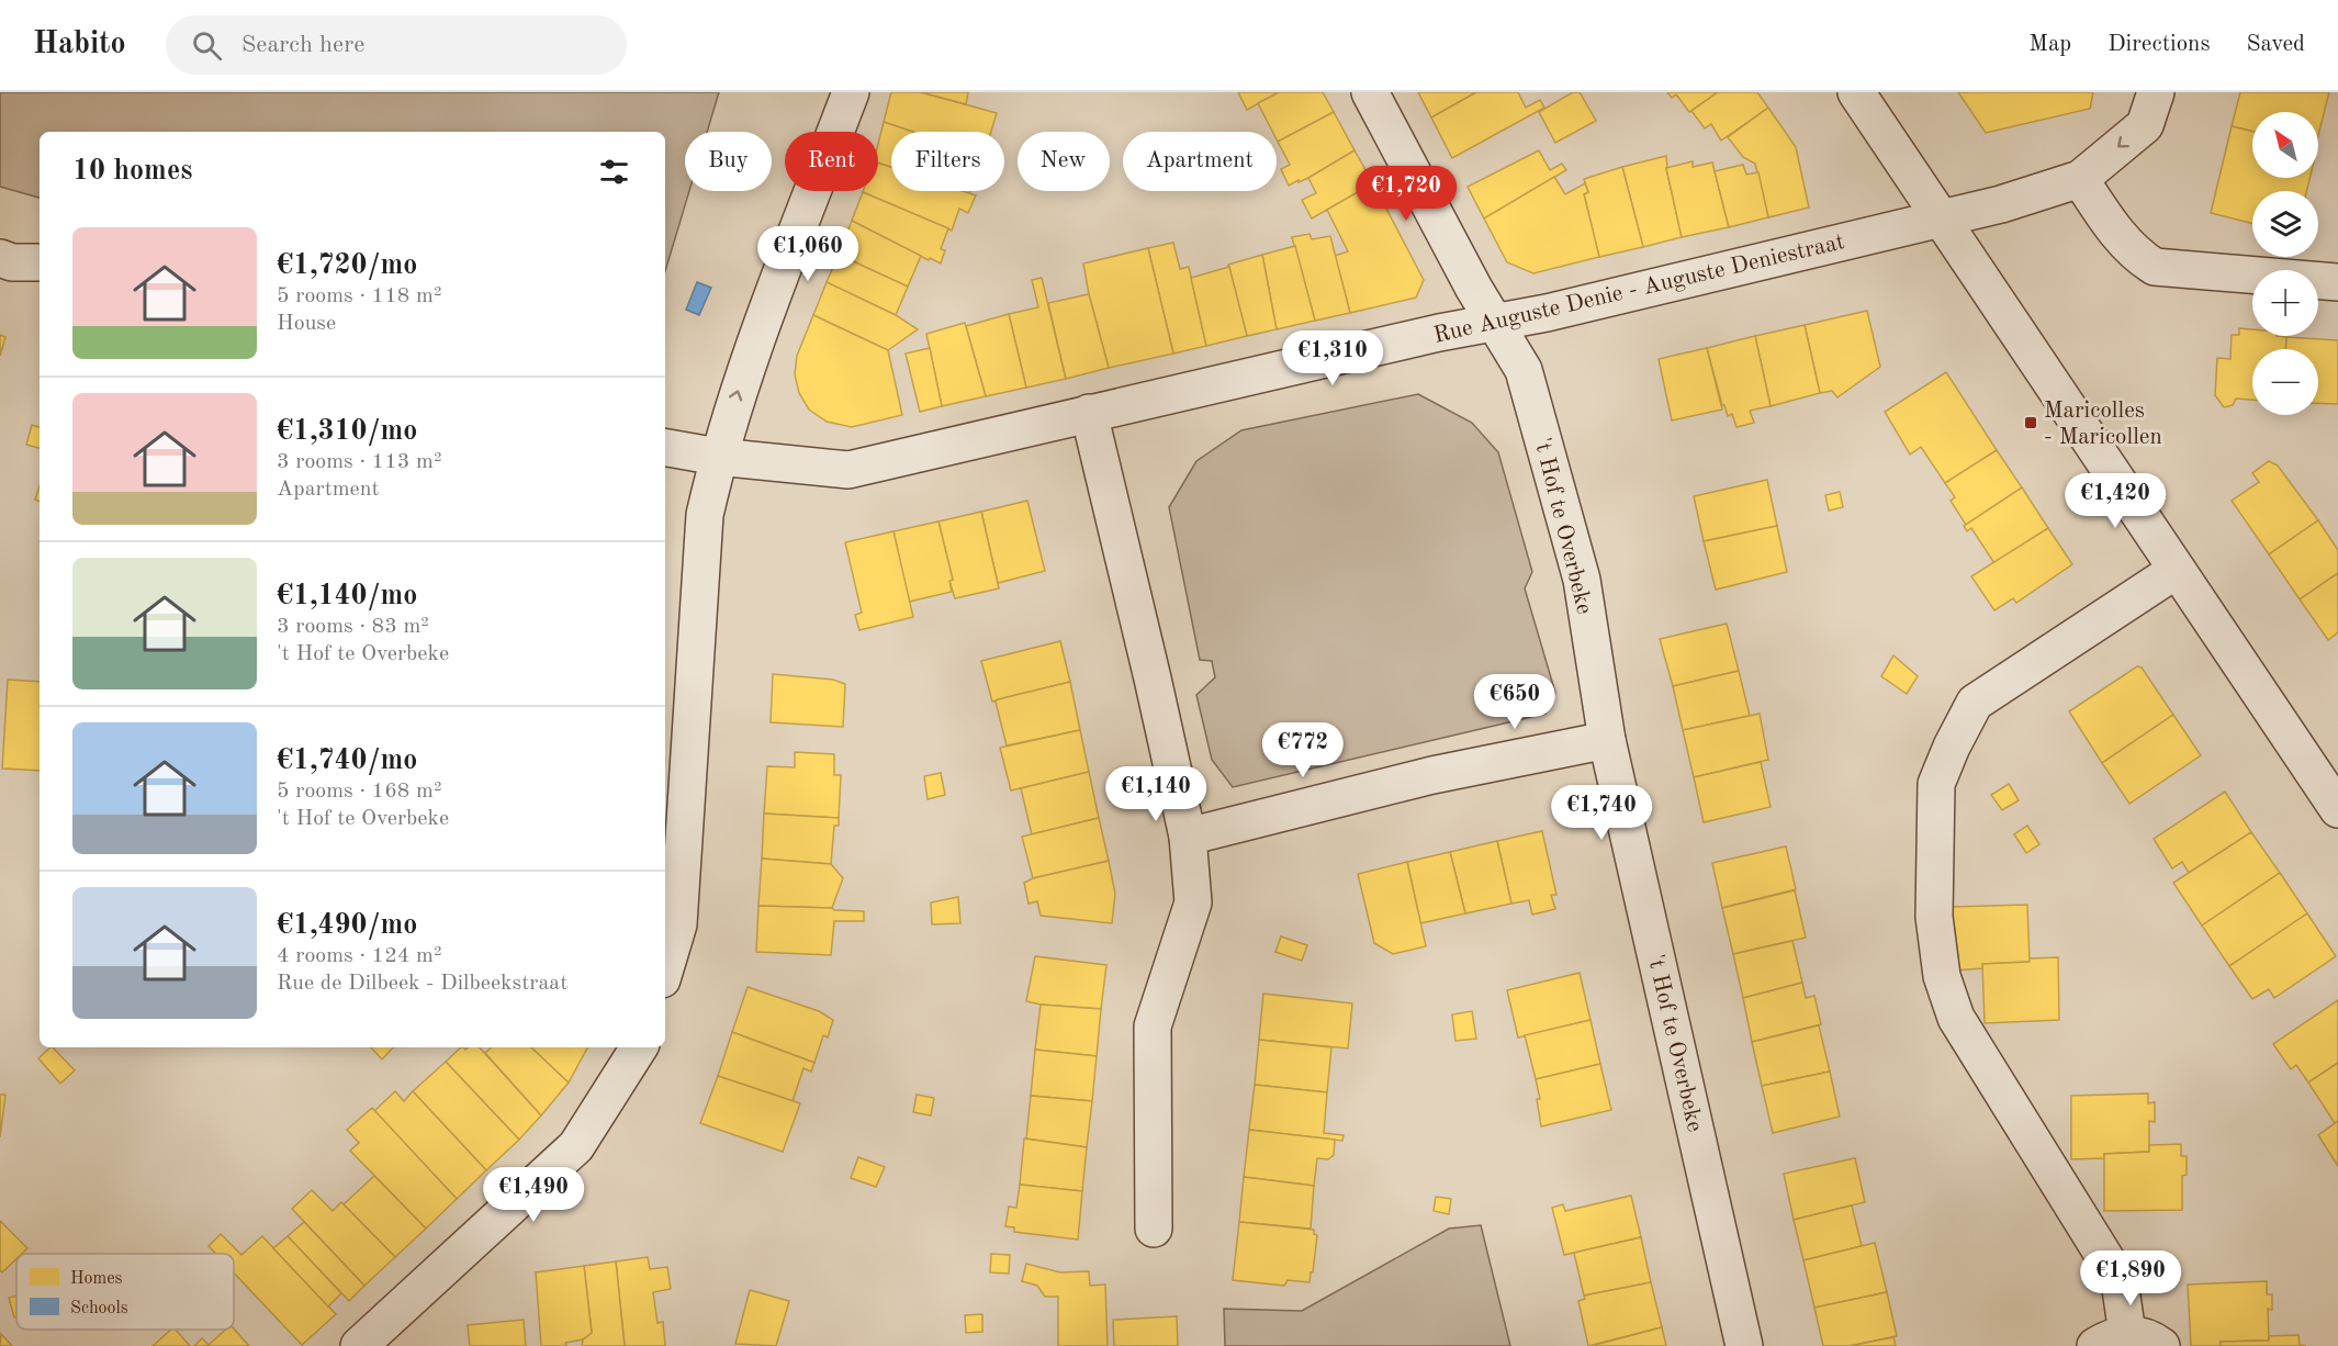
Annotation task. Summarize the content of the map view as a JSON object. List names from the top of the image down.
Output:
{
  "streets": {
    "street": ["Rue Auguste Denie - Auguste Deniestraat", "'t Hof te Overbeke"]
  },
  "crossings": [
    ["Rue Auguste Denie - Auguste Deniestraat", "'t Hof te Overbeke"]
  ],
  "places": {
    "transit": ["Maricolles - Maricollen"]
  },
  "legend": ["Homes", "Schools"],
  "north": "top left",
  "page": {
    "header": "Habito",
    "search": "Search here",
    "nav": ["Map", "Directions", "Saved"],
    "map_buttons": ["+", "−"],
    "chip": [
      "Buy",
      "Rent",
      "Filters",
      "New",
      "Apartment"
    ],
    "heading": "10 homes",
    "price": [
      "€1,720",
      "€1,060",
      "€1,310",
      "€1,420",
      "€650",
      "€772",
      "€1,140",
      "€1,740",
      "€1,490",
      "€1,890"
    ],
    "list": [
      {
        "name": "€1,720/mo",
        "note": "5 rooms · 118 m² · House"
      },
      {
        "name": "€1,310/mo",
        "note": "3 rooms · 113 m² · Apartment"
      },
      {
        "name": "€1,140/mo",
        "note": "3 rooms · 83 m² · 't Hof te Overbeke"
      },
      {
        "name": "€1,740/mo",
        "note": "5 rooms · 168 m² · 't Hof te Overbeke"
      },
      {
        "name": "€1,490/mo",
        "note": "4 rooms · 124 m² · Rue de Dilbeek - Dilbeekstraat"
      }
    ]
  }
}
